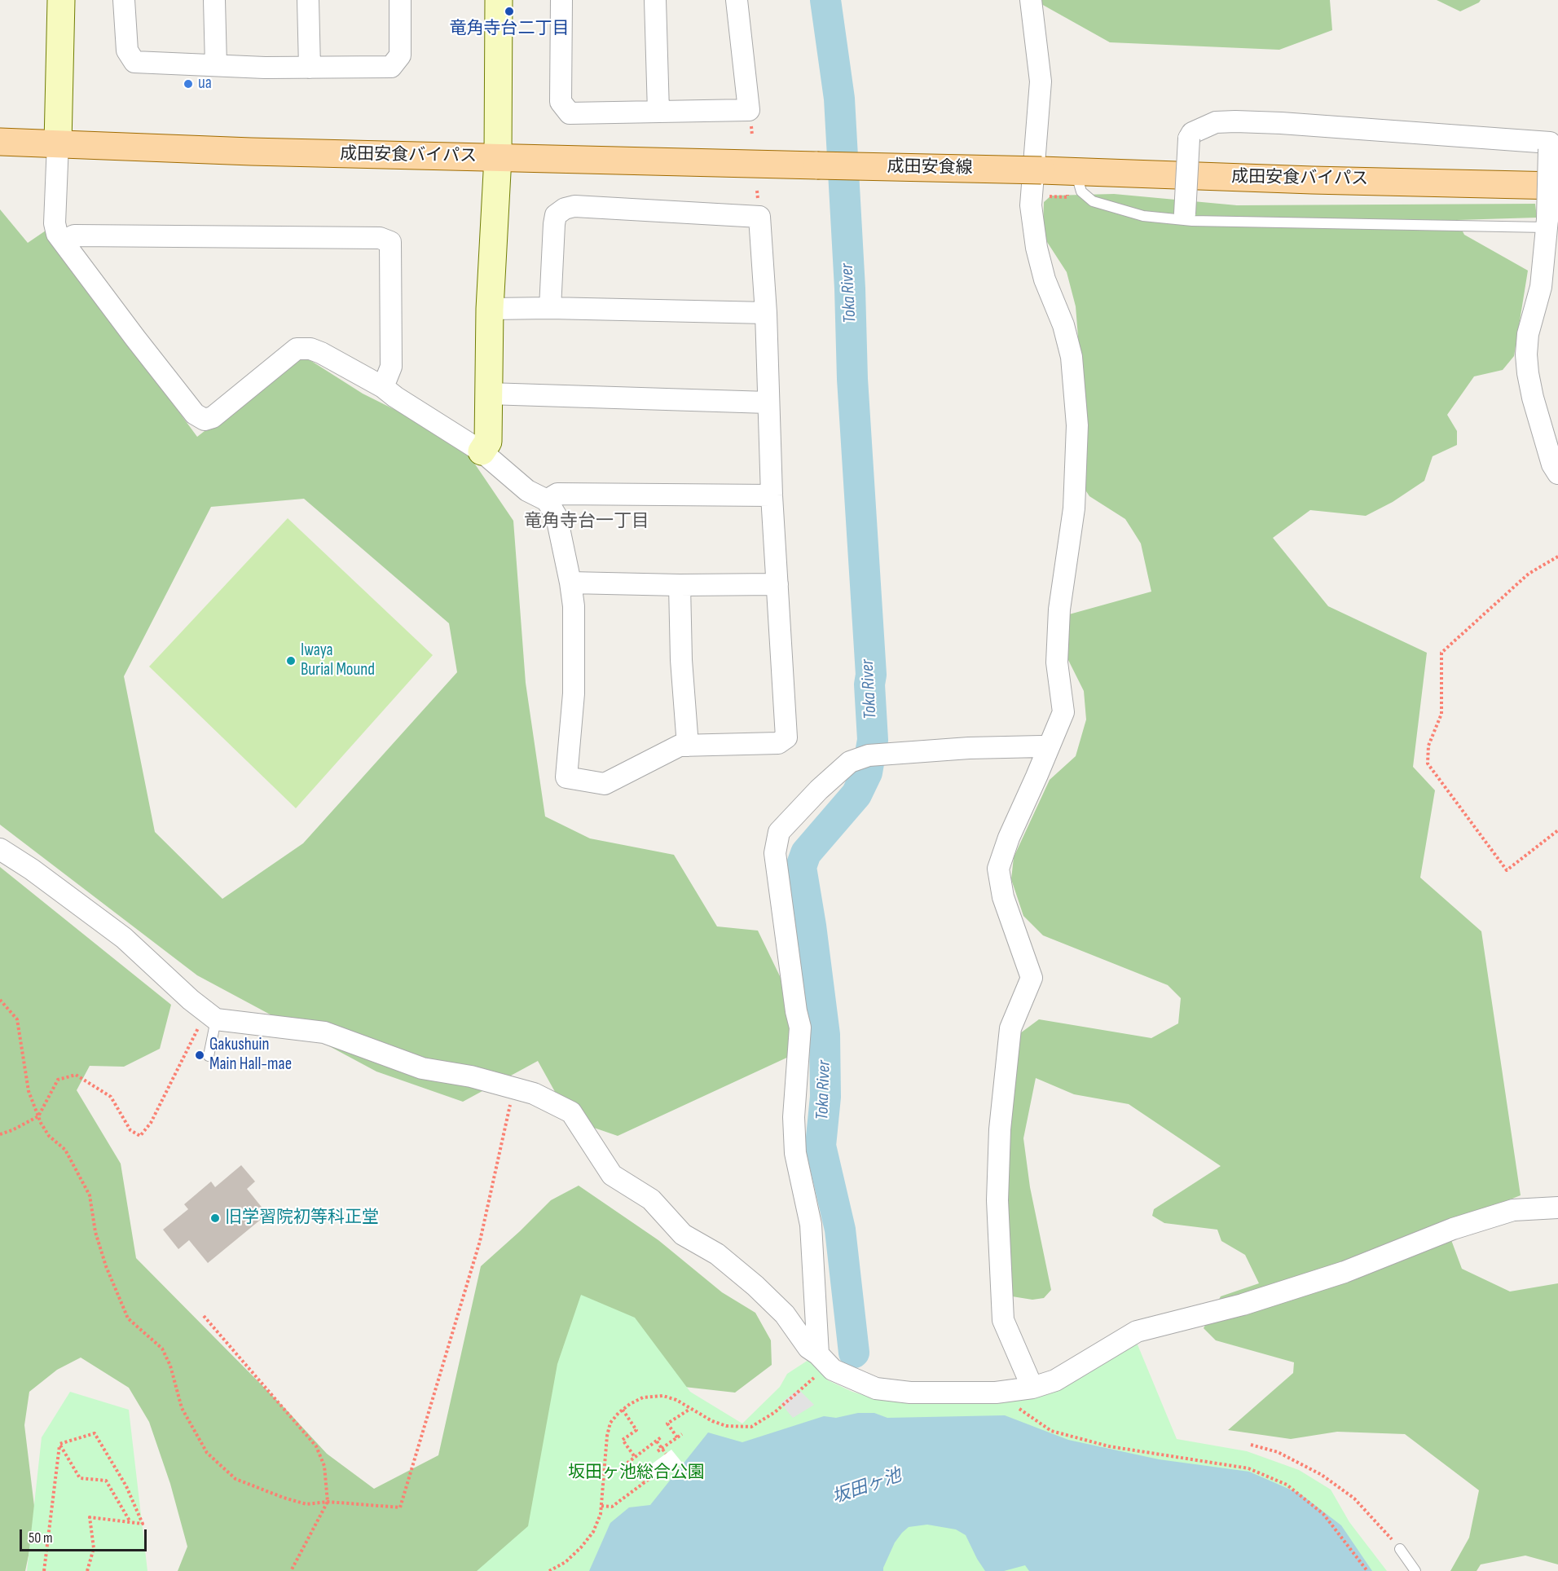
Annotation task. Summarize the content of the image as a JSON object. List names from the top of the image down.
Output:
{
  "streets": {
    "main road": ["成田安食バイパス", "成田安食線"]
  },
  "crossings": [
    ["成田安食バイパス", "成田安食線"]
  ],
  "districts": ["竜角寺台一丁目"],
  "water": ["Toka River", "坂田ヶ池"],
  "parks": ["坂田ヶ池総合公園"],
  "places": [
    "竜角寺台二丁目",
    "ua",
    "Iwaya Burial Mound",
    "Gakushuin Main Hall-mae",
    "旧学習院初等科正堂"
  ],
  "scale_bar": "50 m"
}
